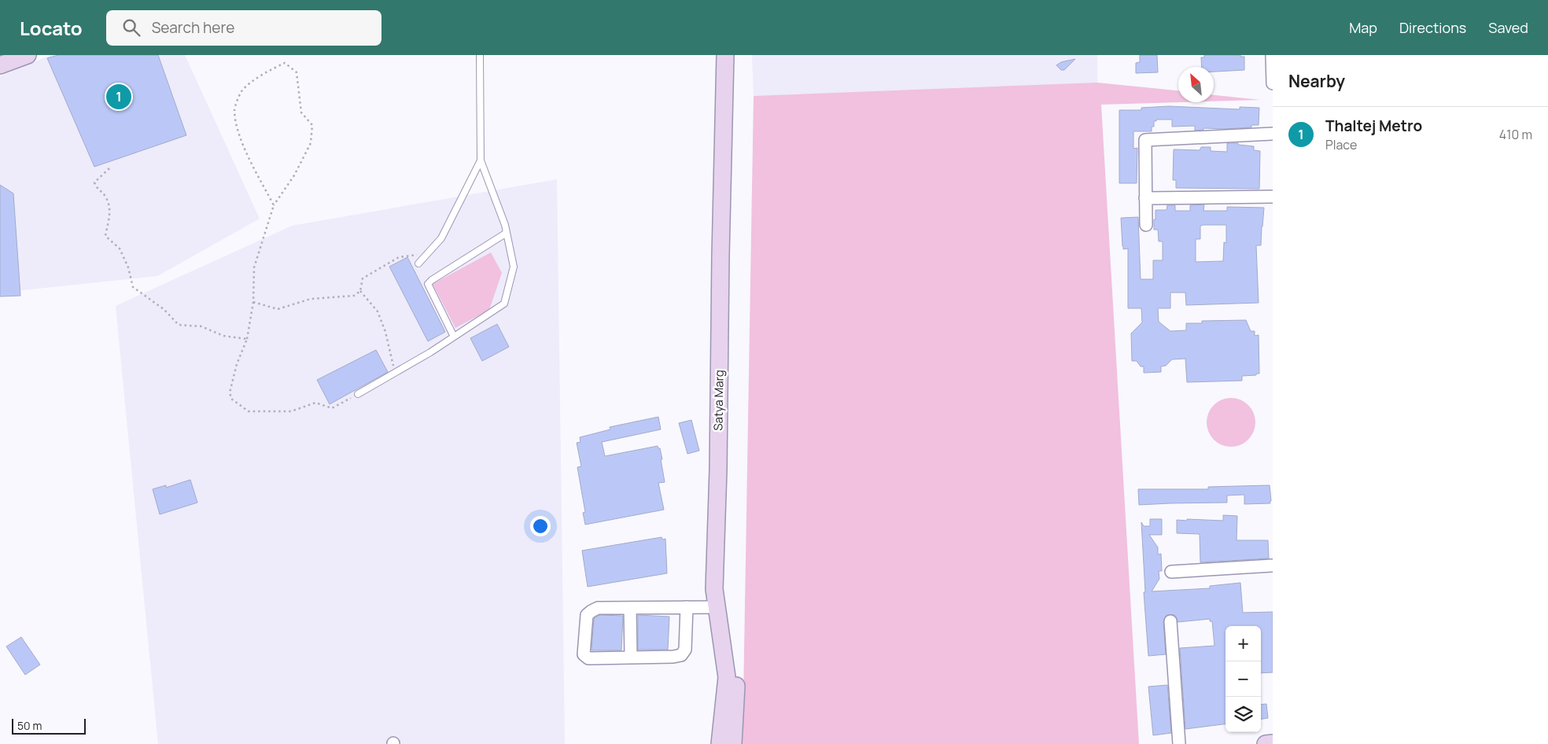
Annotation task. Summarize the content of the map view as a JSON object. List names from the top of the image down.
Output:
{
  "streets": {
    "main road": ["Satya Marg"]
  },
  "scale_bar": "50 m",
  "north": "top left",
  "page": {
    "header": "Locato",
    "search": "Search here",
    "nav": ["Map", "Directions", "Saved"],
    "heading": "Nearby",
    "pins": "1",
    "list": [
      {
        "mark": "1",
        "name": "Thaltej Metro",
        "note": "Place",
        "value": "410 m"
      }
    ],
    "map_buttons": ["+", "−"],
    "scale": "50 m"
  }
}
